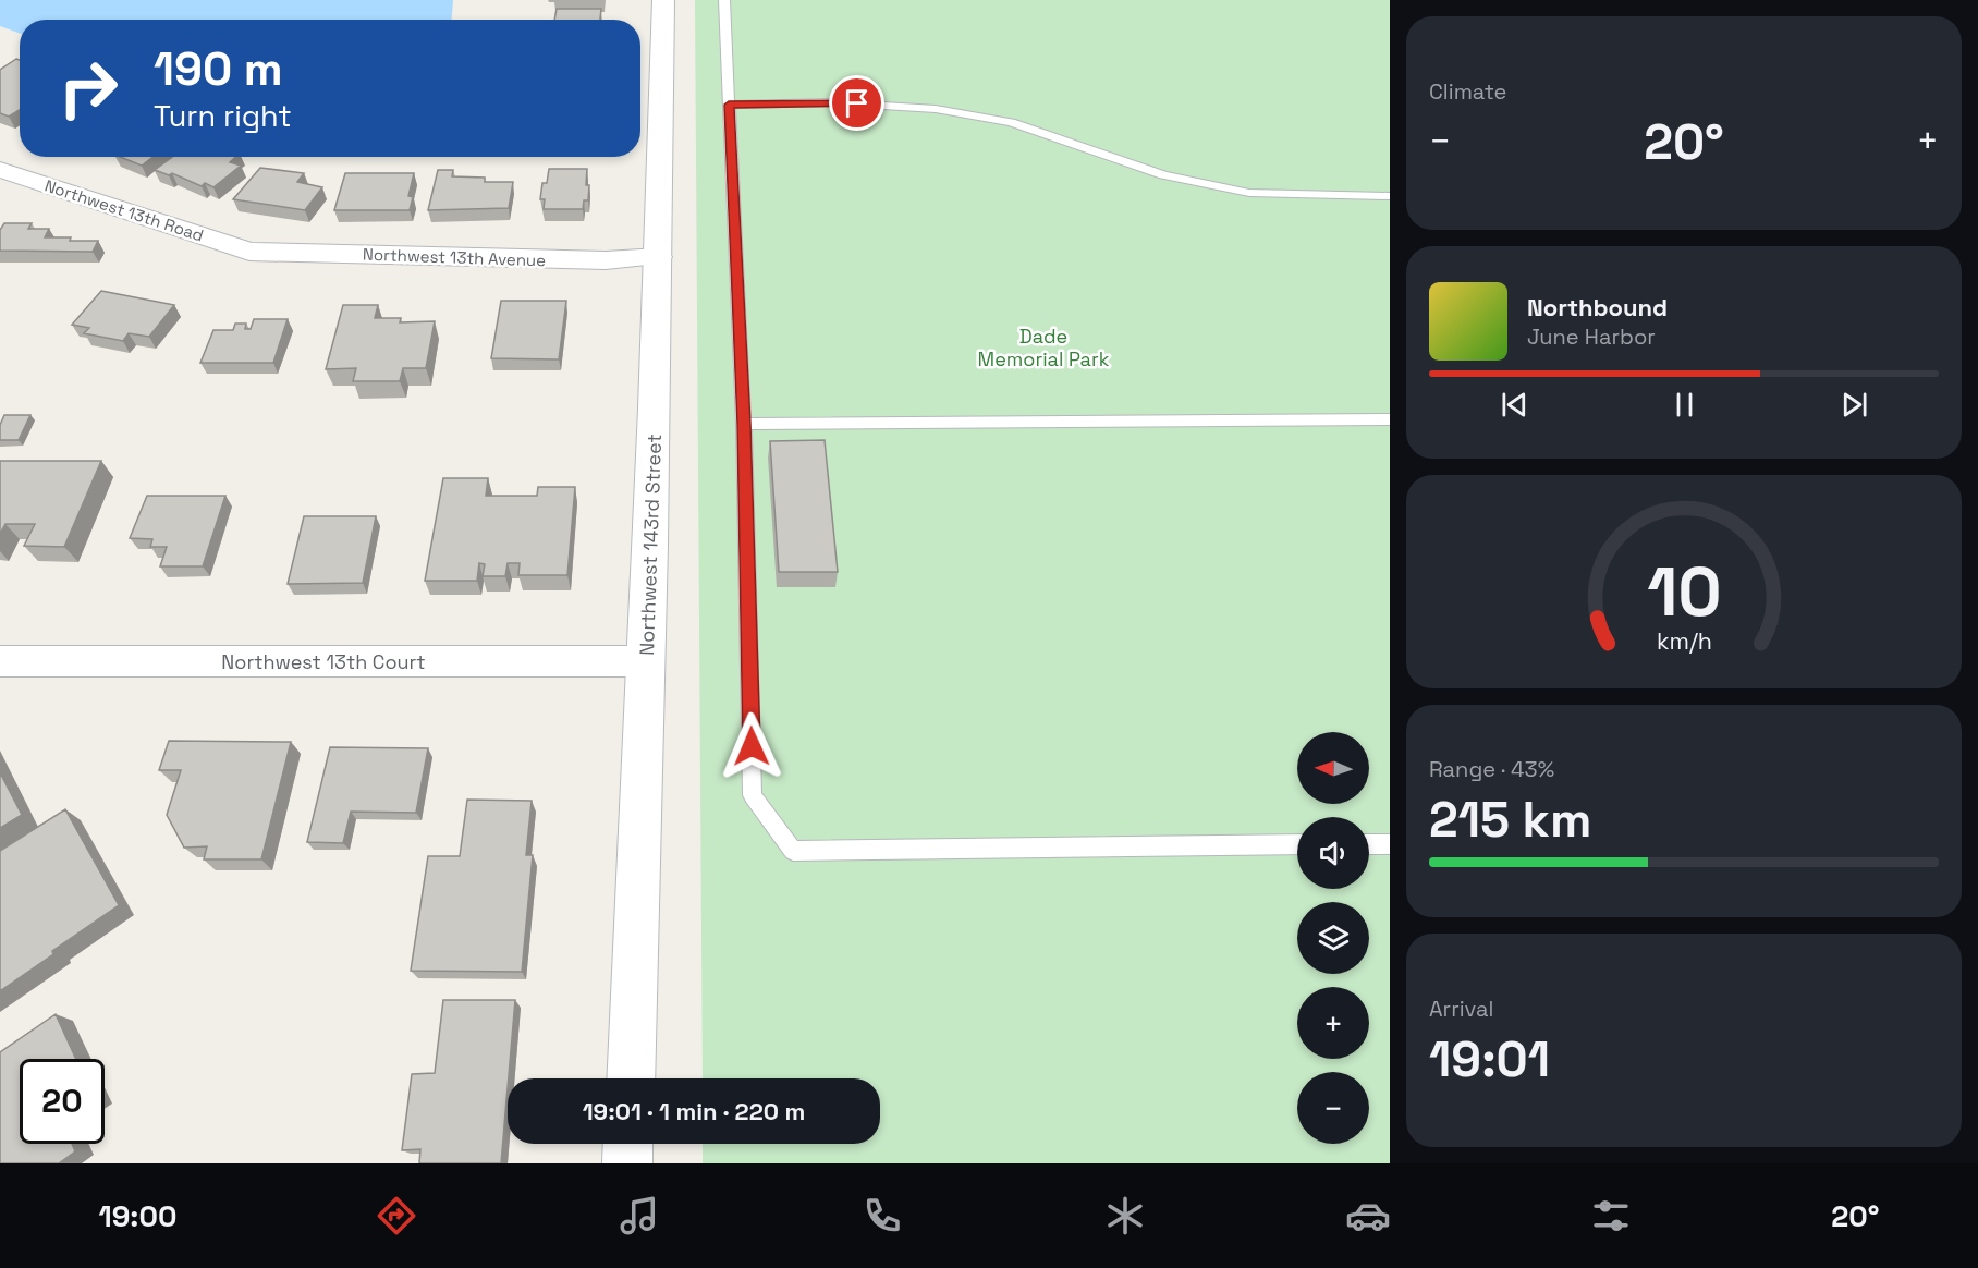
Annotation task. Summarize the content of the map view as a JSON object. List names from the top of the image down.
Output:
{
  "streets": {
    "street": [
      "Northwest 13th Road",
      "Northwest 13th Avenue",
      "Northwest 143rd Street",
      "Northwest 13th Court"
    ]
  },
  "crossings": [
    ["Northwest 13th Road", "Northwest 13th Avenue"],
    ["Northwest 13th Avenue", "Northwest 143rd Street"],
    ["Northwest 143rd Street", "Northwest 13th Court"]
  ],
  "parks": ["Dade Memorial Park"],
  "north": "left",
  "page": {
    "tile": [
      "Climate",
      ["Range · 43%", "215 km"],
      ["Arrival", "19:01"]
    ],
    "turn": ["190 m", "Turn right"],
    "heat": ["−", "20°", "+"],
    "song": ["Northbound", "June Harbor"],
    "map_buttons": ["+", "−"],
    "limit": "20",
    "trip": "19:01 · 1 min · 220 m",
    "tabs": ["19:00", "20°"],
    "gauge": ["10", "km/h"]
  }
}
